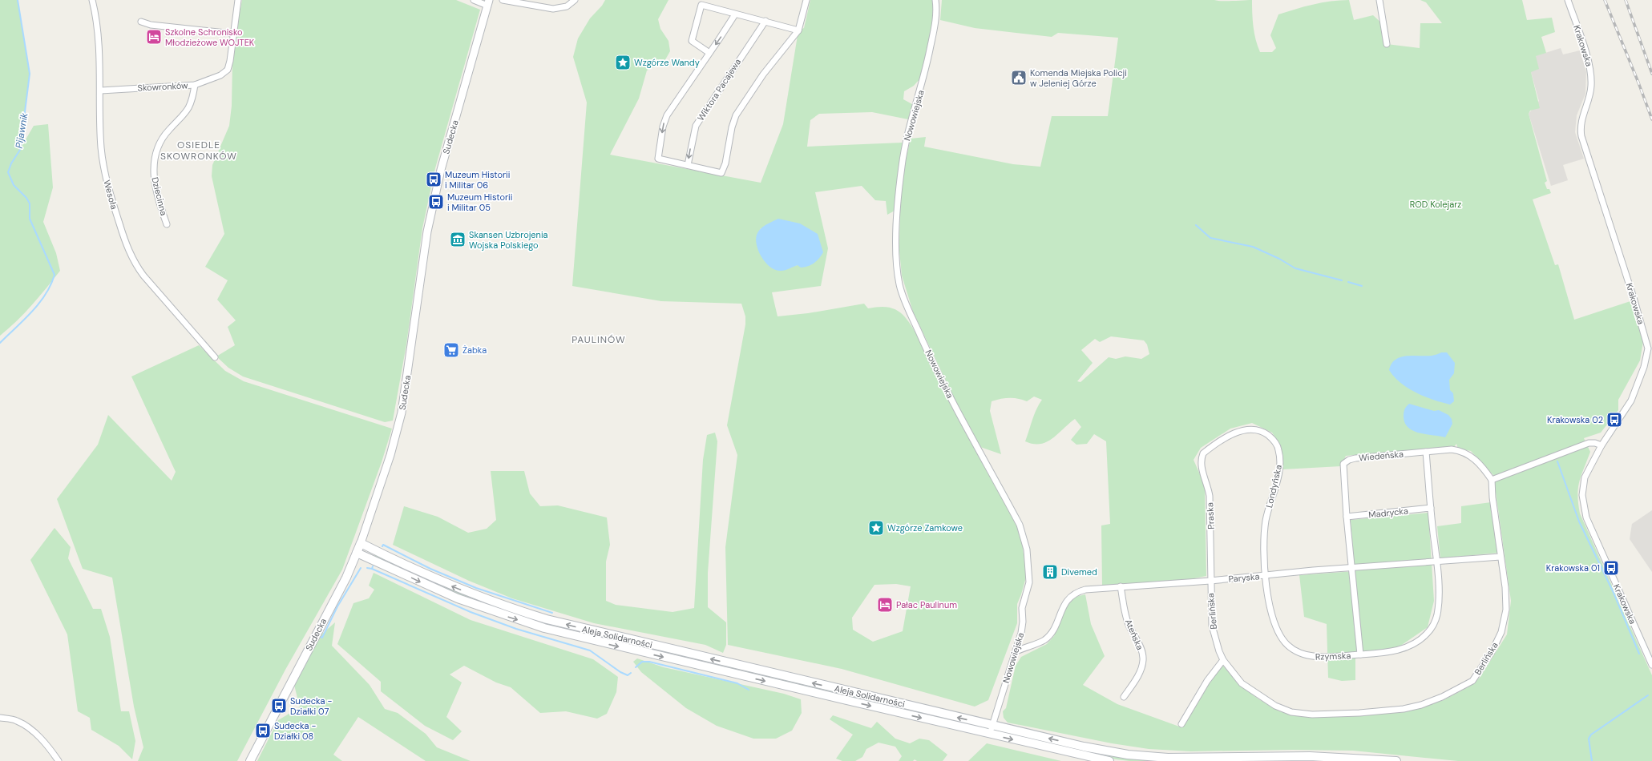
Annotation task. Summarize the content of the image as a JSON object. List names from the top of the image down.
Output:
{
  "streets": {
    "main road": ["Sudecka", "Aleja Solidarności"],
    "street": [
      "Krakowska",
      "Skowronków",
      "Wiktora Pacajewa",
      "Nowowiejska",
      "Wesoła",
      "Dziecinna",
      "Wiedeńska",
      "Londyńska",
      "Madrycka",
      "Praska",
      "Paryska",
      "Berlińska",
      "Ateńska",
      "Rzymska"
    ]
  },
  "crossings": [
    ["Skowronków", "Wesoła"],
    ["Skowronków", "Dziecinna"],
    ["Nowowiejska", "Paryska"],
    ["Nowowiejska", "Aleja Solidarności"],
    ["Sudecka", "Aleja Solidarności"],
    ["Wiedeńska", "Madrycka"],
    ["Wiedeńska", "Paryska"],
    ["Wiedeńska", "Berlińska"],
    ["Wiedeńska", "Rzymska"],
    ["Londyńska", "Praska"],
    ["Londyńska", "Paryska"],
    ["Londyńska", "Rzymska"],
    ["Praska", "Paryska"],
    ["Praska", "Berlińska"],
    ["Paryska", "Berlińska"],
    ["Paryska", "Ateńska"],
    ["Paryska", "Rzymska"]
  ],
  "one_way": ["Wiktora Pacajewa"],
  "districts": ["OSIEDLE SKOWRONKÓW", "PAULINÓW"],
  "water": ["Pijawnik"],
  "parks": ["ROD Kolejarz"],
  "places": {
    "hotel": ["Szkolne Schronisko Młodzieżowe WOJTEK", "Pałac Paulinum"],
    "place": ["Wzgórze Wandy", "Wzgórze Zamkowe"],
    "public building": ["Komenda Miejska Policji w Jeleniej Górze"],
    "bus stop": [
      "Muzeum Historii i Militar 06",
      "Muzeum Historii i Militar 05",
      "Krakowska 02",
      "Krakowska 01",
      "Sudecka - Działki 07",
      "Sudecka - Działki 08"
    ],
    "museum": ["Skansen Uzbrojenia Wojska Polskiego"],
    "supermarket": ["Żabka"],
    "building": ["Divemed"]
  }
}
